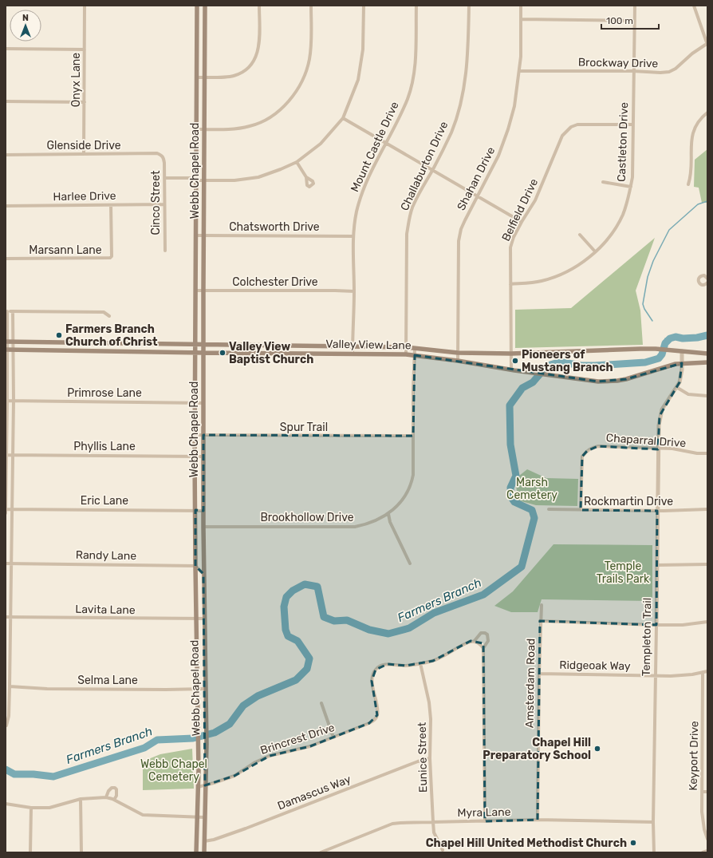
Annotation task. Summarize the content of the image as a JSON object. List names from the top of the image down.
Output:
{
  "streets": {
    "main road": ["Webb Chapel Road", "Valley View Lane"],
    "street": [
      "Brockway Drive",
      "Onyx Lane",
      "Castleton Drive",
      "Glenside Drive",
      "Mount Castle Drive",
      "Challaburton Drive",
      "Shahan Drive",
      "Harlee Drive",
      "Cinco Street",
      "Belfield Drive",
      "Chatsworth Drive",
      "Marsann Lane",
      "Colchester Drive",
      "Primrose Lane",
      "Spur Trail",
      "Chaparral Drive",
      "Phyllis Lane",
      "Eric Lane",
      "Rockmartin Drive",
      "Brookhollow Drive",
      "Randy Lane",
      "Lavita Lane",
      "Templeton Trail",
      "Ridgeoak Way",
      "Selma Lane",
      "Amsterdam Road",
      "Brincrest Drive",
      "Keyport Drive",
      "Eunice Street",
      "Damascus Way",
      "Myra Lane"
    ]
  },
  "crossings": [
    ["Brockway Drive", "Castleton Drive"],
    ["Brockway Drive", "Shahan Drive"],
    ["Onyx Lane", "Glenside Drive"],
    ["Castleton Drive", "Belfield Drive"],
    ["Glenside Drive", "Cinco Street"],
    ["Mount Castle Drive", "Chatsworth Drive"],
    ["Mount Castle Drive", "Colchester Drive"],
    ["Mount Castle Drive", "Valley View Lane"],
    ["Challaburton Drive", "Valley View Lane"],
    ["Webb Chapel Road", "Chatsworth Drive"],
    ["Webb Chapel Road", "Colchester Drive"],
    ["Webb Chapel Road", "Valley View Lane"],
    ["Webb Chapel Road", "Primrose Lane"],
    ["Webb Chapel Road", "Spur Trail"],
    ["Webb Chapel Road", "Phyllis Lane"],
    ["Webb Chapel Road", "Eric Lane"],
    ["Webb Chapel Road", "Brookhollow Drive"],
    ["Webb Chapel Road", "Randy Lane"],
    ["Webb Chapel Road", "Lavita Lane"],
    ["Webb Chapel Road", "Selma Lane"],
    ["Webb Chapel Road", "Brincrest Drive"],
    ["Webb Chapel Road", "Damascus Way"],
    ["Shahan Drive", "Valley View Lane"],
    ["Harlee Drive", "Cinco Street"],
    ["Harlee Drive", "Marsann Lane"],
    ["Belfield Drive", "Valley View Lane"],
    ["Valley View Lane", "Brookhollow Drive"],
    ["Valley View Lane", "Templeton Trail"],
    ["Spur Trail", "Brookhollow Drive"],
    ["Chaparral Drive", "Rockmartin Drive"],
    ["Chaparral Drive", "Templeton Trail"],
    ["Rockmartin Drive", "Templeton Trail"],
    ["Templeton Trail", "Ridgeoak Way"],
    ["Templeton Trail", "Myra Lane"],
    ["Ridgeoak Way", "Amsterdam Road"],
    ["Ridgeoak Way", "Keyport Drive"],
    ["Amsterdam Road", "Myra Lane"],
    ["Brincrest Drive", "Eunice Street"],
    ["Eunice Street", "Damascus Way"],
    ["Eunice Street", "Myra Lane"]
  ],
  "water": ["Farmers Branch"],
  "parks": ["Marsh Cemetery", "Temple Trails Park", "Webb Chapel Cemetery"],
  "places": [
    "Farmers Branch Church of Christ",
    "Valley View Baptist Church",
    "Pioneers of Mustang Branch",
    "Chapel Hill Preparatory School",
    "Chapel Hill United Methodist Church"
  ],
  "scale_bar": "100 m",
  "north": "top"
}
